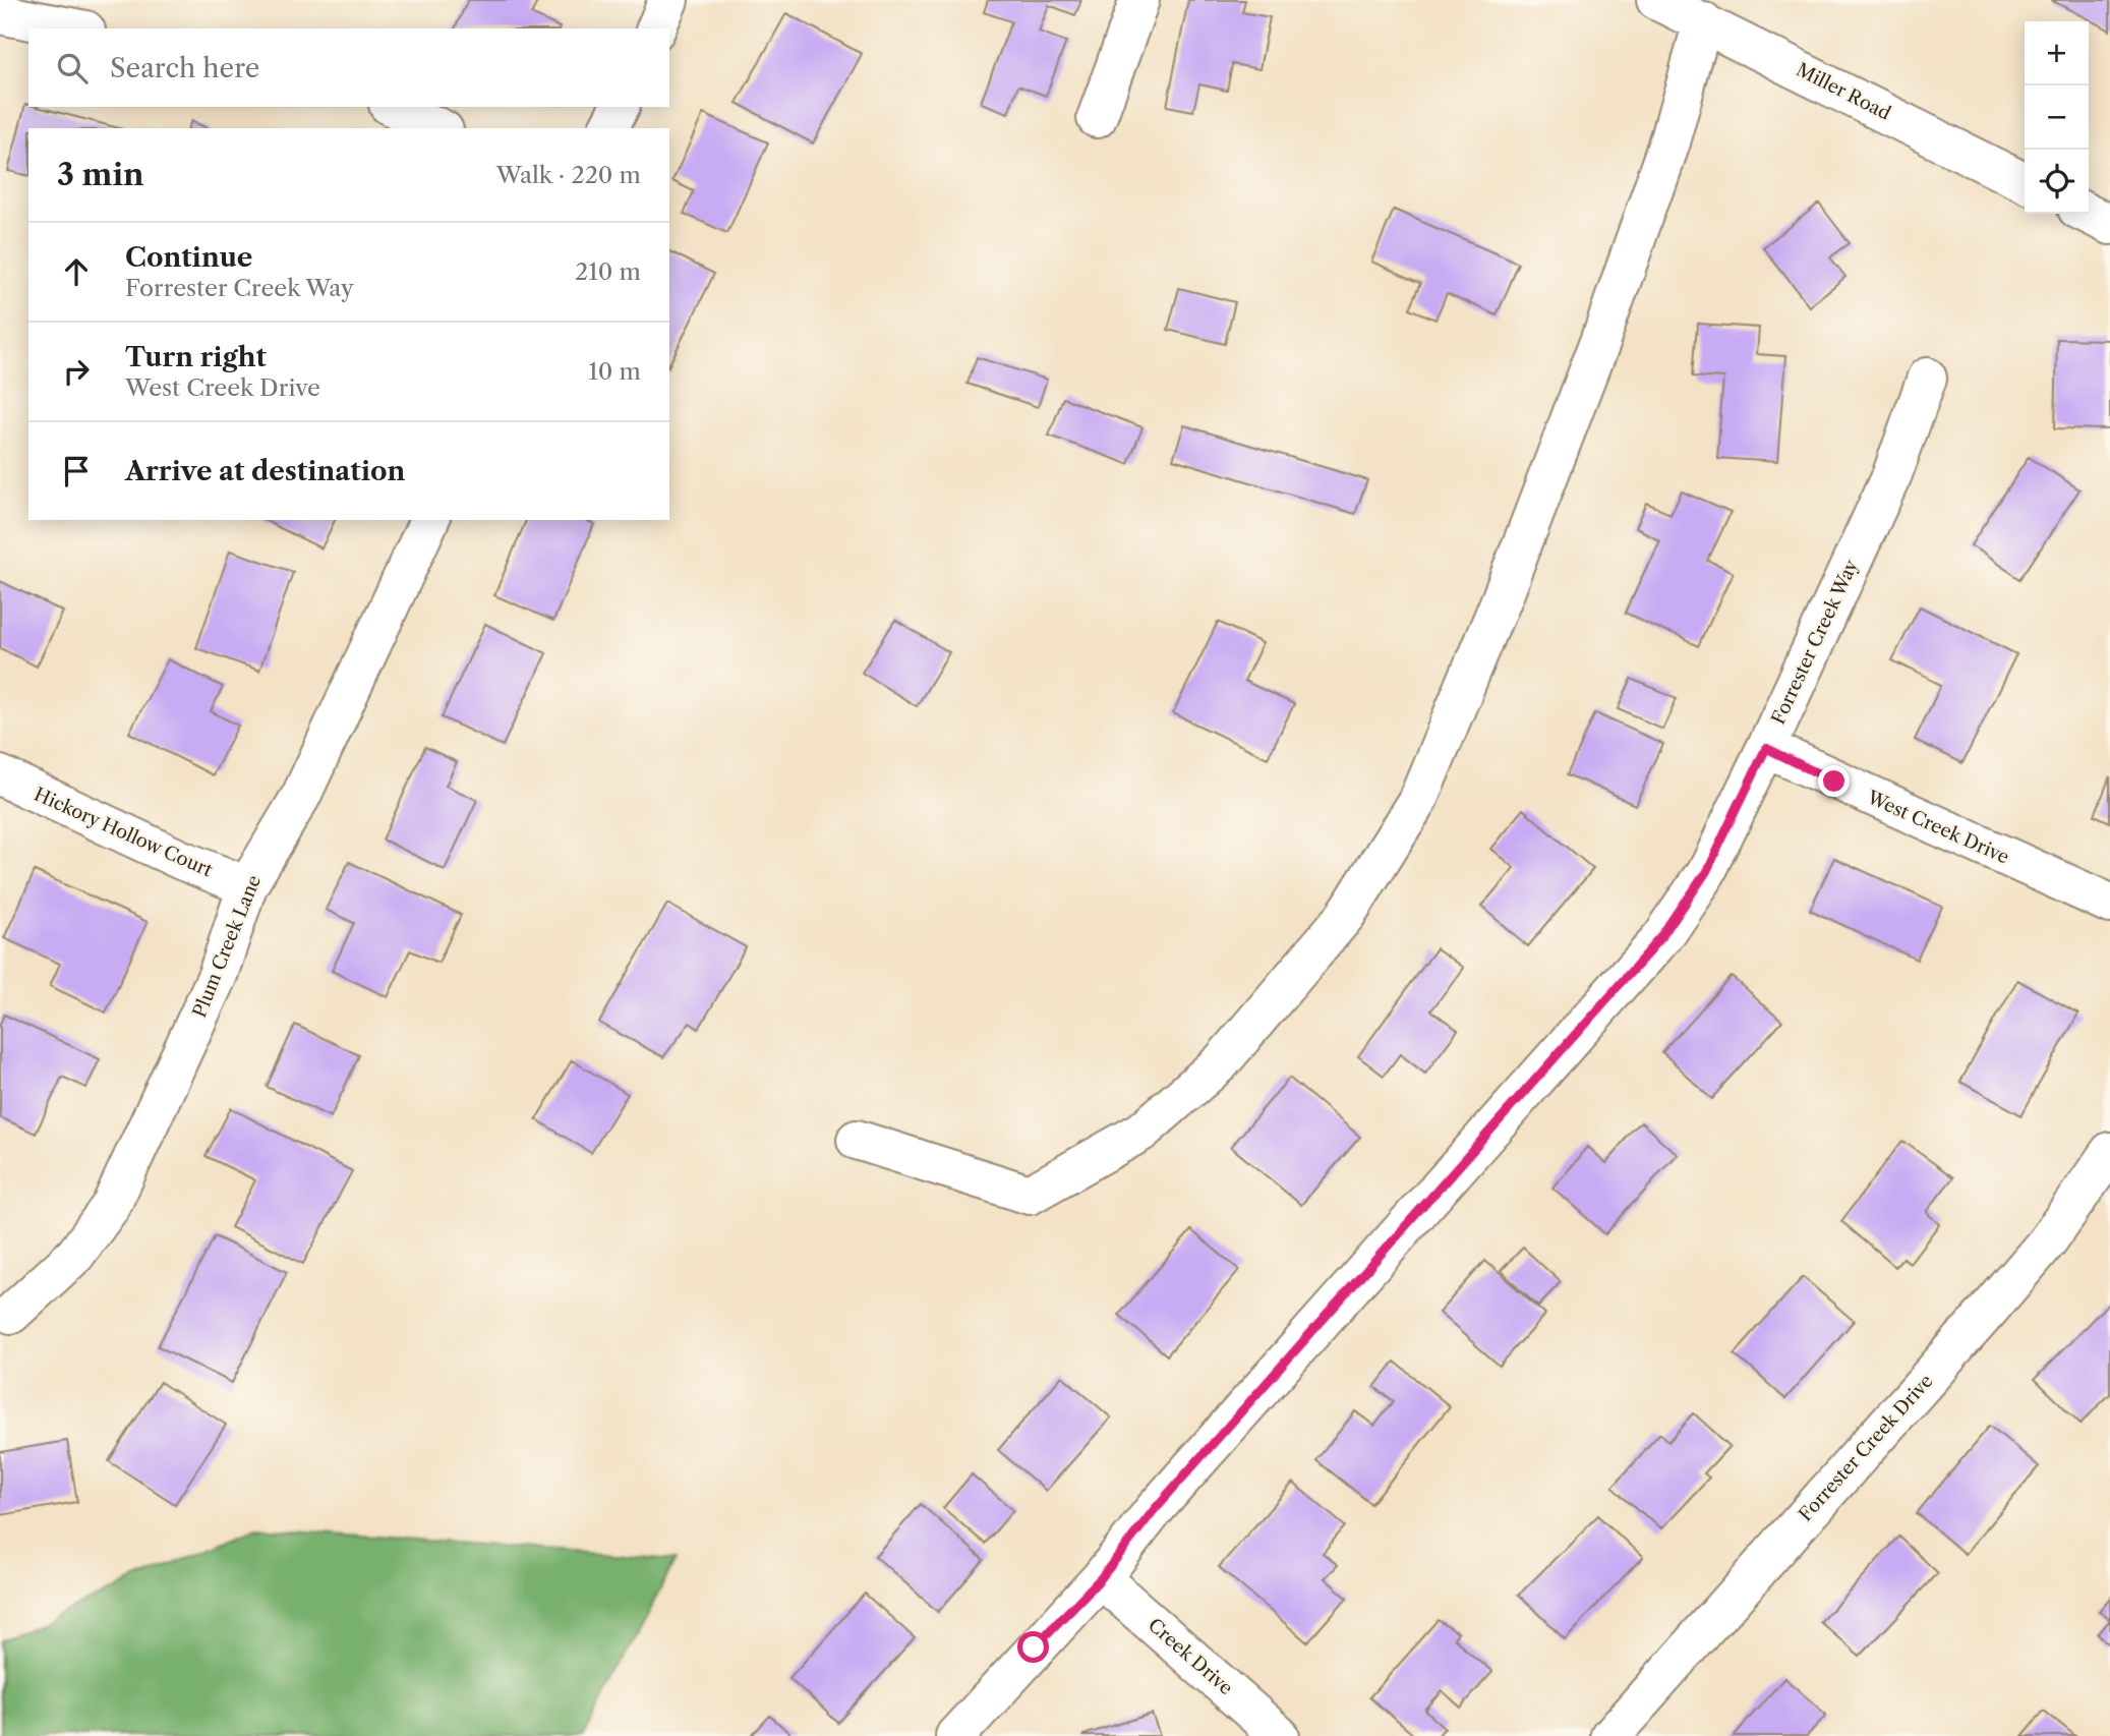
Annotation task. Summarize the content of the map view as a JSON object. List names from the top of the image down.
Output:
{
  "streets": {
    "street": [
      "Miller Road",
      "Forrester Creek Way",
      "West Creek Drive",
      "Hickory Hollow Court",
      "Plum Creek Lane",
      "Forrester Creek Drive",
      "Creek Drive"
    ]
  },
  "crossings": [
    ["Forrester Creek Way", "West Creek Drive"],
    ["Forrester Creek Way", "Creek Drive"],
    ["Hickory Hollow Court", "Plum Creek Lane"]
  ],
  "page": {
    "map_buttons": ["+", "−"],
    "search": "Search here",
    "heading": ["3 min", "Walk · 220 m"],
    "list": [
      ["Continue", "Forrester Creek Way", "210 m"],
      ["Turn right", "West Creek Drive", "10 m"],
      "Arrive at destination"
    ]
  }
}
